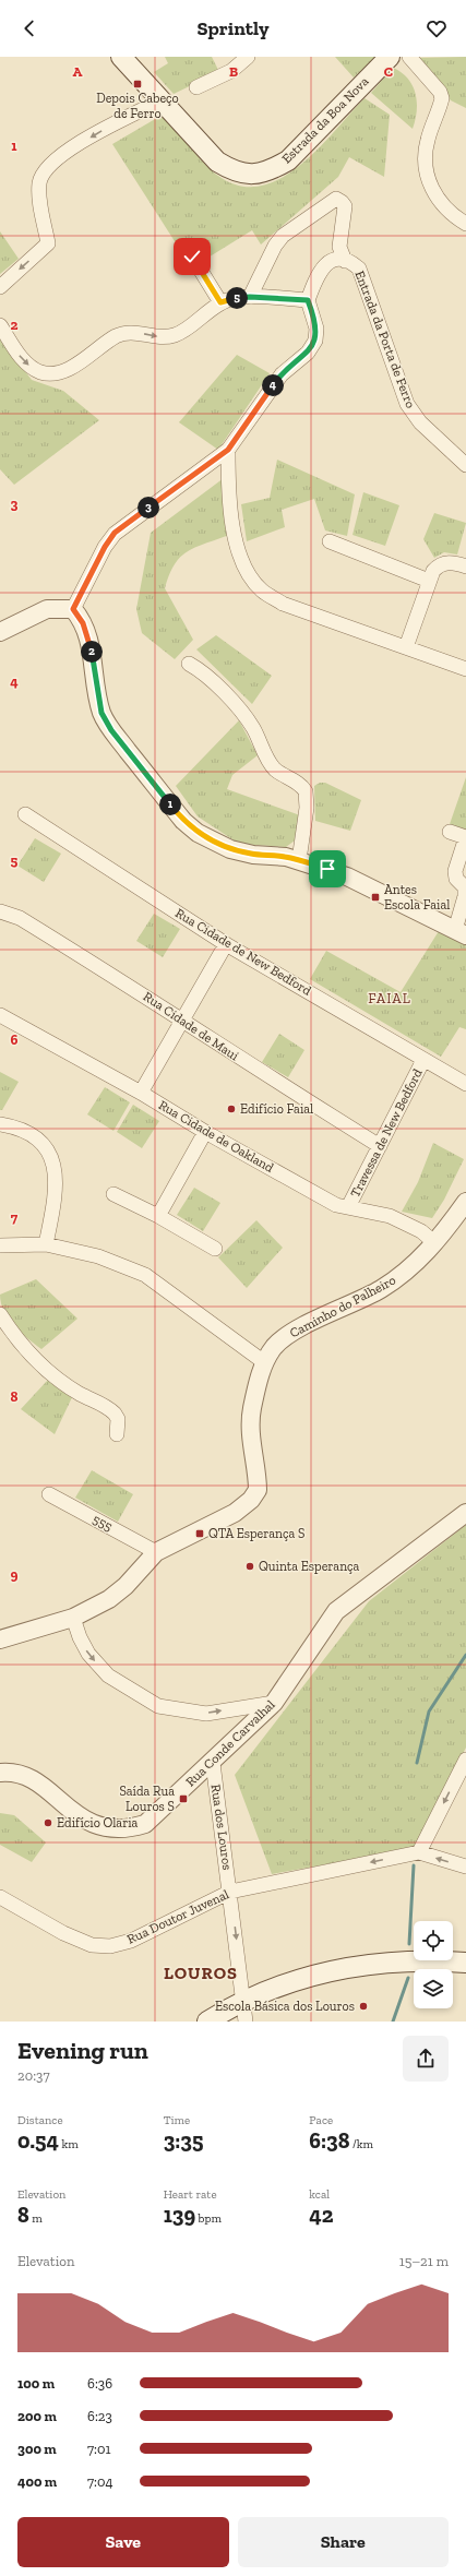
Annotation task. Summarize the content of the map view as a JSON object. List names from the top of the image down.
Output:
{
  "streets": {
    "main road": ["Estrada da Boa Nova"],
    "street": [
      "Entrada da Porta de Ferro",
      "Rua Cidade de New Bedford",
      "Rua Cidade de Maui",
      "Travessa de New Bedford",
      "Rua Cidade de Oakland",
      "Caminho do Palheiro",
      "555",
      "Rua Conde Carvalhal",
      "Rua dos Louros",
      "Rua Doutor Juvenal"
    ]
  },
  "crossings": [
    ["Rua Cidade de New Bedford", "Travessa de New Bedford"],
    ["Rua Cidade de Maui", "Travessa de New Bedford"],
    ["Travessa de New Bedford", "Rua Cidade de Oakland"],
    ["Rua Cidade de Oakland", "Caminho do Palheiro"],
    ["Caminho do Palheiro", "555"],
    ["Rua Conde Carvalhal", "Rua dos Louros"],
    ["Rua dos Louros", "Rua Doutor Juvenal"]
  ],
  "one_way": ["Rua dos Louros", "Rua Doutor Juvenal"],
  "districts": ["FAIAL", "LOUROS"],
  "places": {
    "transit": [
      "Depois Cabeço de Ferro",
      "Antes Escola Faial",
      "QTA Esperança S",
      "Saída Rua Louros S"
    ],
    "other": [
      "Edifício Faial",
      "Quinta Esperança",
      "Edifício Olaria",
      "Escola Básica dos Louros"
    ]
  },
  "page": {
    "header": "Sprintly",
    "pins": [
      "5",
      "4",
      "3",
      "2",
      "1"
    ],
    "heading": ["Evening run", "20:37"],
    "stats": [
      ["Distance", "0.54 km"],
      ["Time", "3:35"],
      ["Pace", "6:38 /km"],
      ["Elevation", "8 m"],
      ["Heart rate", "139 bpm"],
      ["kcal", "42"]
    ],
    "chart": ["Elevation", "15–21 m"],
    "list": [
      {
        "name": "100 m",
        "note": "6:36"
      },
      {
        "name": "200 m",
        "note": "6:23"
      },
      {
        "name": "300 m",
        "note": "7:01"
      },
      {
        "name": "400 m",
        "note": "7:04"
      }
    ],
    "buttons": ["Save", "Share"]
  },
  "grid": {
    "columns": ["A", "B", "C"],
    "rows": [
      "1",
      "2",
      "3",
      "4",
      "5",
      "6",
      "7",
      "8",
      "9"
    ]
  }
}
